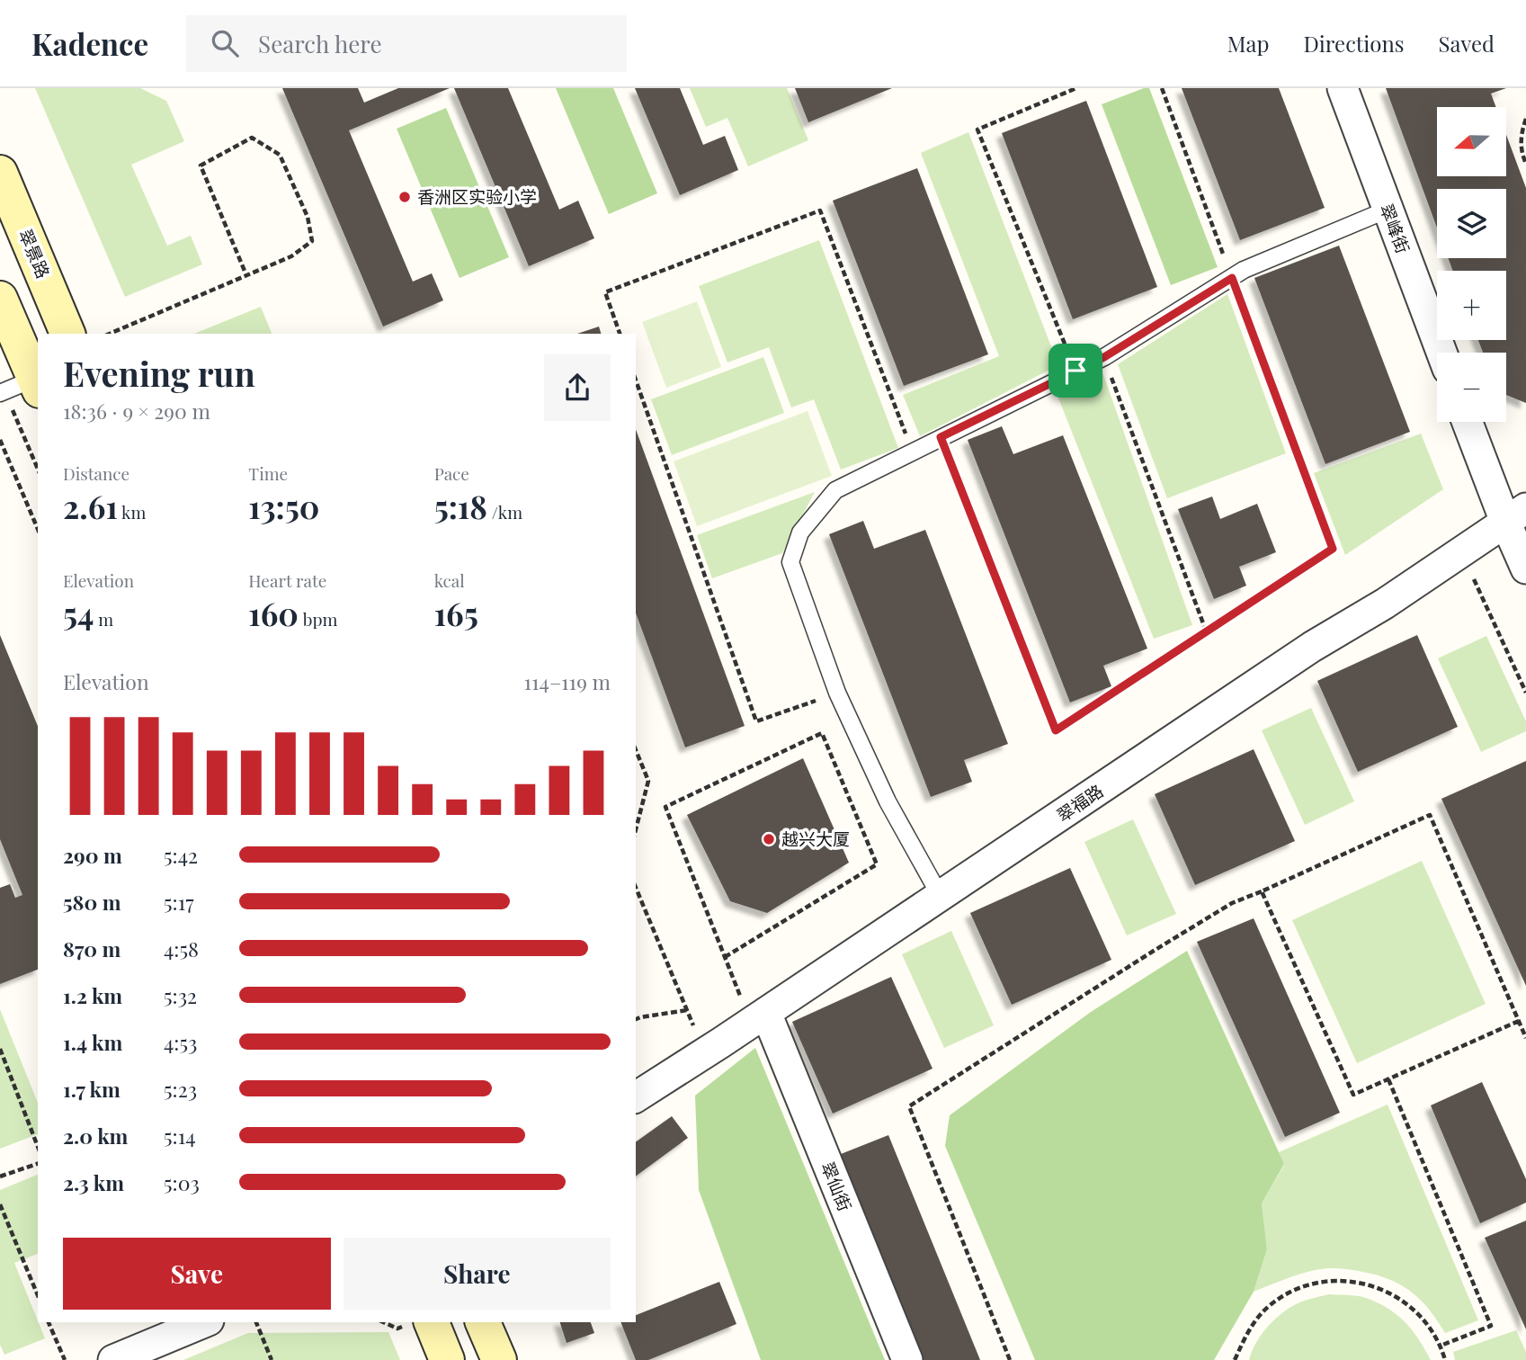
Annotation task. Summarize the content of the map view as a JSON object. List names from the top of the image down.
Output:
{
  "streets": {
    "main road": ["翠景路"],
    "street": ["翠峰街", "翠福路", "翠仙街"]
  },
  "crossings": [
    ["翠福路", "翠仙街"]
  ],
  "places": ["香洲区实验小学", "越兴大厦"],
  "north": "left",
  "page": {
    "header": "Kadence",
    "search": "Search here",
    "nav": ["Map", "Directions", "Saved"],
    "map_buttons": ["+", "−"],
    "heading": ["Evening run", "18:36 · 9 × 290 m"],
    "stats": [
      ["Distance", "2.61 km"],
      ["Time", "13:50"],
      ["Pace", "5:18 /km"],
      ["Elevation", "54 m"],
      ["Heart rate", "160 bpm"],
      ["kcal", "165"]
    ],
    "chart": ["Elevation", "114–119 m"],
    "list": [
      {
        "name": "290 m",
        "note": "5:42"
      },
      {
        "name": "580 m",
        "note": "5:17"
      },
      {
        "name": "870 m",
        "note": "4:58"
      },
      {
        "name": "1.2 km",
        "note": "5:32"
      },
      {
        "name": "1.4 km",
        "note": "4:53"
      },
      {
        "name": "1.7 km",
        "note": "5:23"
      },
      {
        "name": "2.0 km",
        "note": "5:14"
      },
      {
        "name": "2.3 km",
        "note": "5:03"
      }
    ],
    "buttons": ["Save", "Share"]
  }
}
